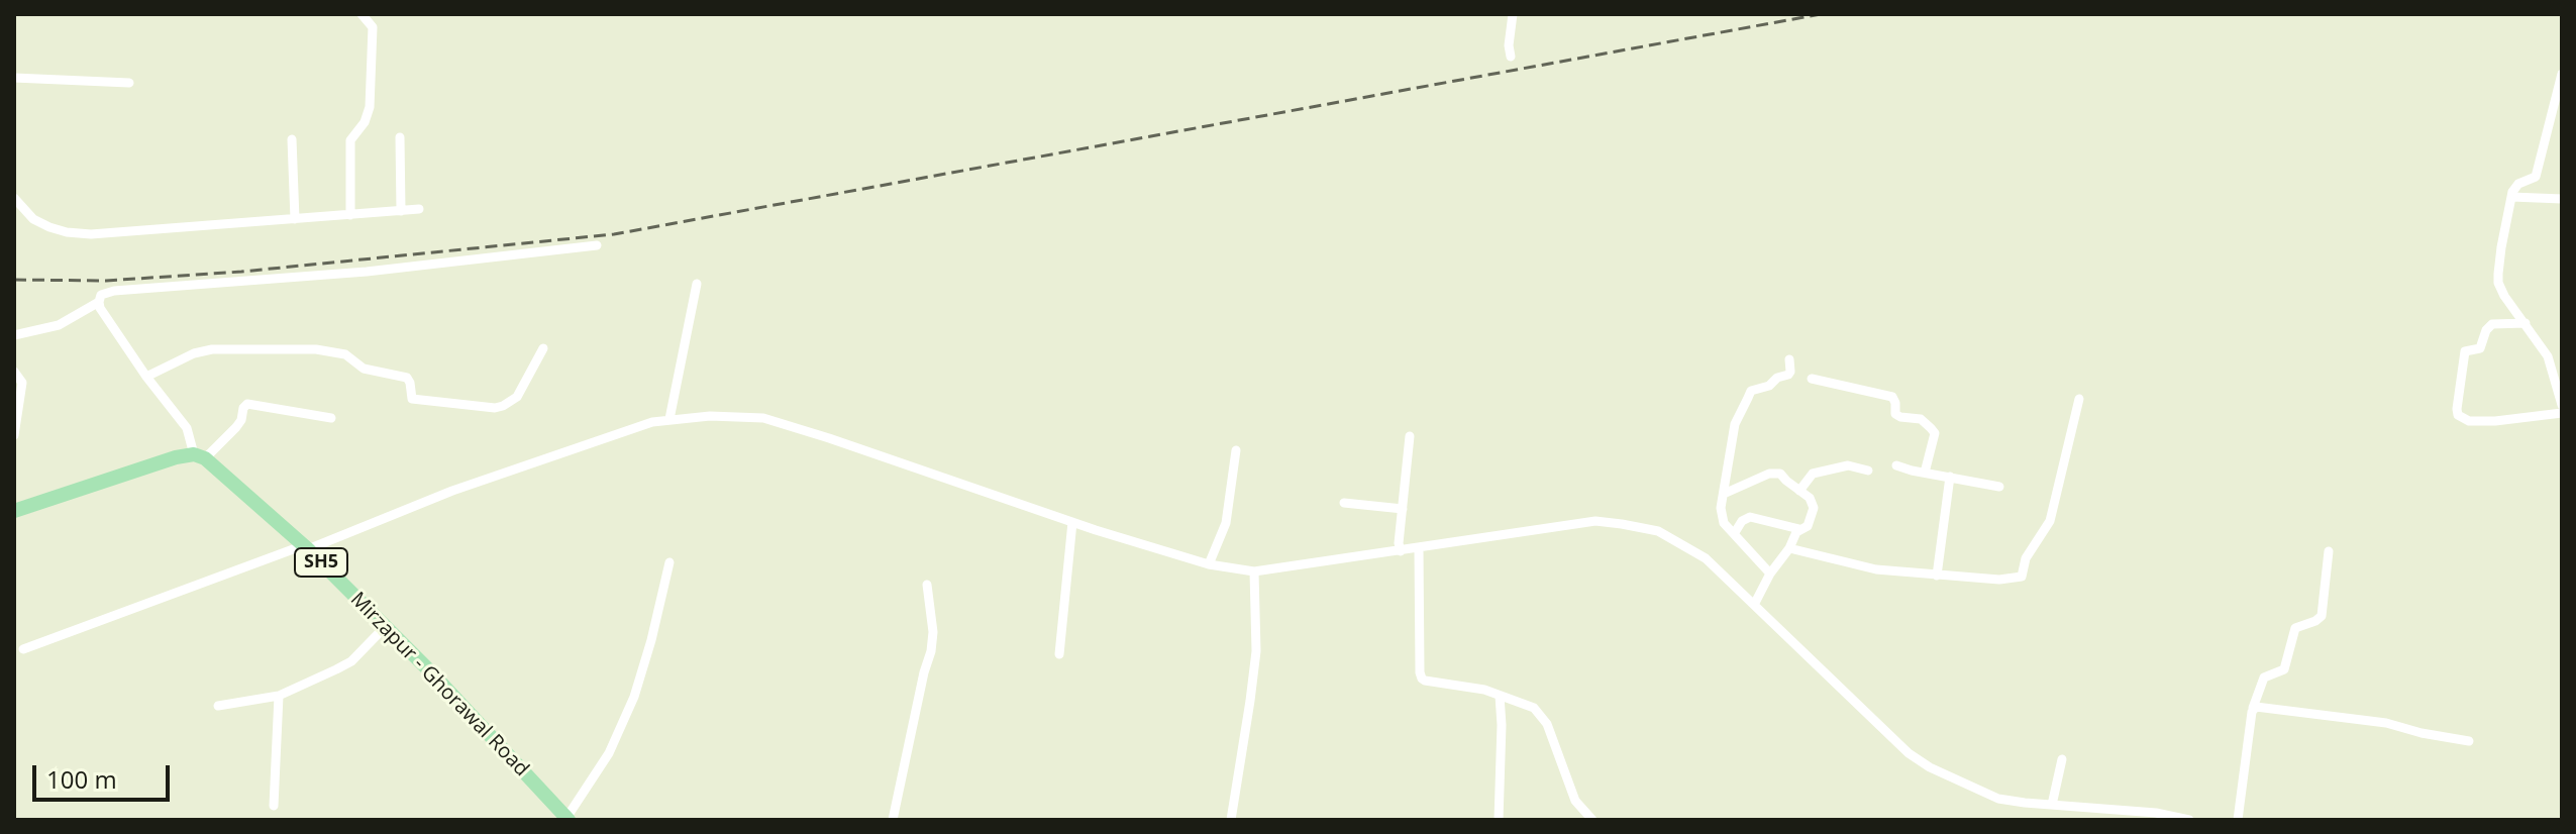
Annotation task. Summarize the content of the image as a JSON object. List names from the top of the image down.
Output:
{
  "streets": {
    "main road": ["SH5", "Mirzapur - Ghorawal Road"]
  },
  "scale_bar": "100 m"
}
